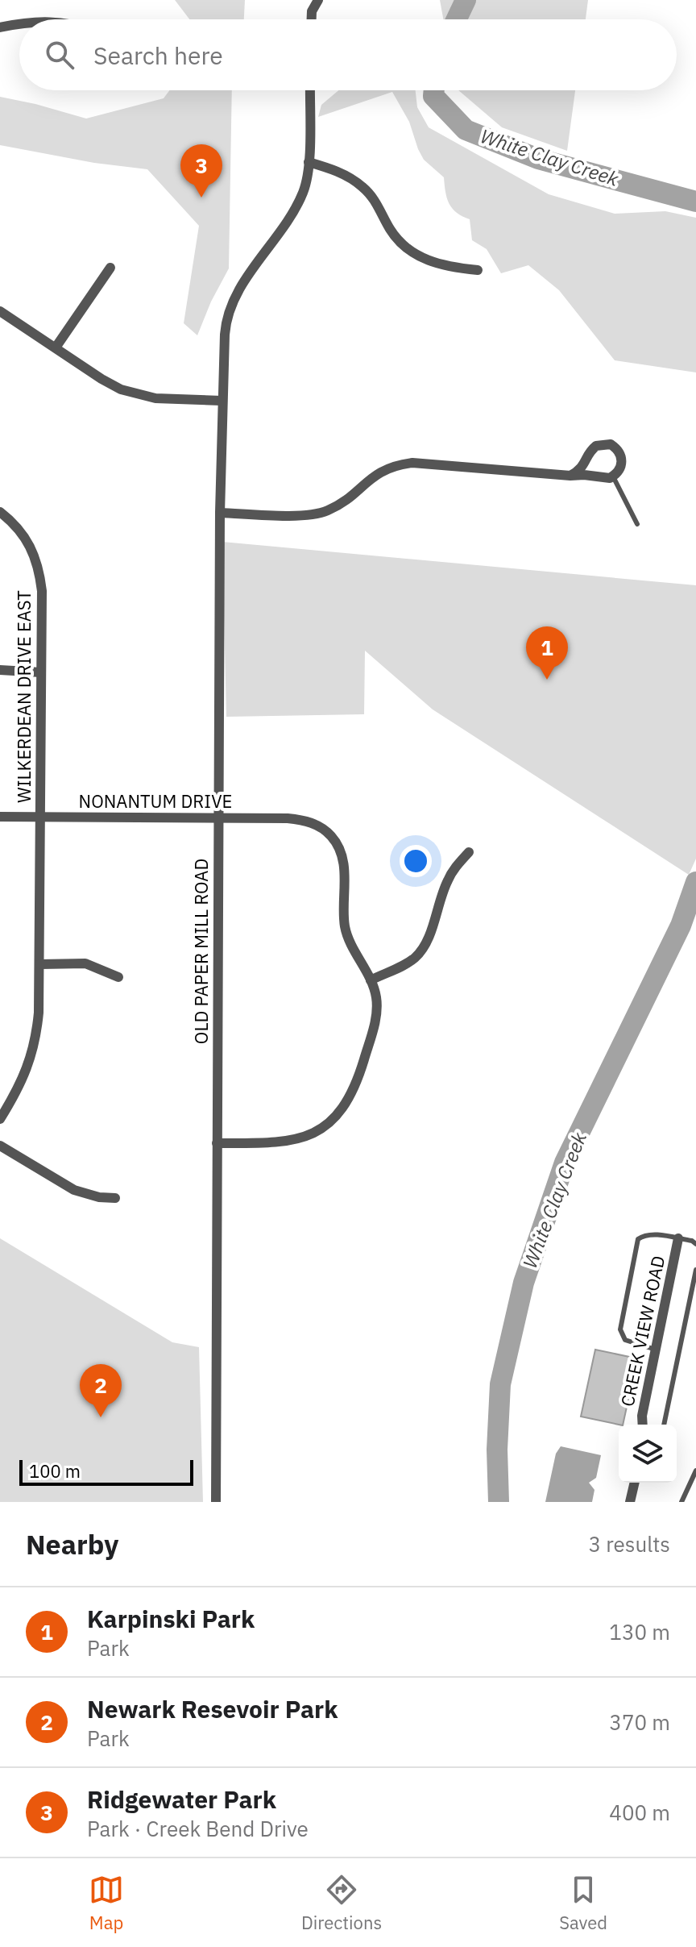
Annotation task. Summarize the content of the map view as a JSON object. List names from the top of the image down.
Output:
{
  "streets": {
    "street": [
      "WILKERDEAN DRIVE EAST",
      "NONANTUM DRIVE",
      "OLD PAPER MILL ROAD",
      "CREEK VIEW ROAD"
    ]
  },
  "crossings": [
    ["WILKERDEAN DRIVE EAST", "NONANTUM DRIVE"],
    ["NONANTUM DRIVE", "OLD PAPER MILL ROAD"]
  ],
  "water": ["White Clay Creek"],
  "scale_bar": "100 m",
  "page": {
    "search": "Search here",
    "pins": ["3", "1", "2"],
    "scale": "100 m",
    "heading": ["Nearby", "3 results"],
    "list": [
      {
        "mark": "1",
        "name": "Karpinski Park",
        "note": "Park",
        "value": "130 m"
      },
      {
        "mark": "2",
        "name": "Newark Resevoir Park",
        "note": "Park",
        "value": "370 m"
      },
      {
        "mark": "3",
        "name": "Ridgewater Park",
        "note": "Park · Creek Bend Drive",
        "value": "400 m"
      }
    ],
    "nav": ["Map", "Directions", "Saved"]
  }
}
